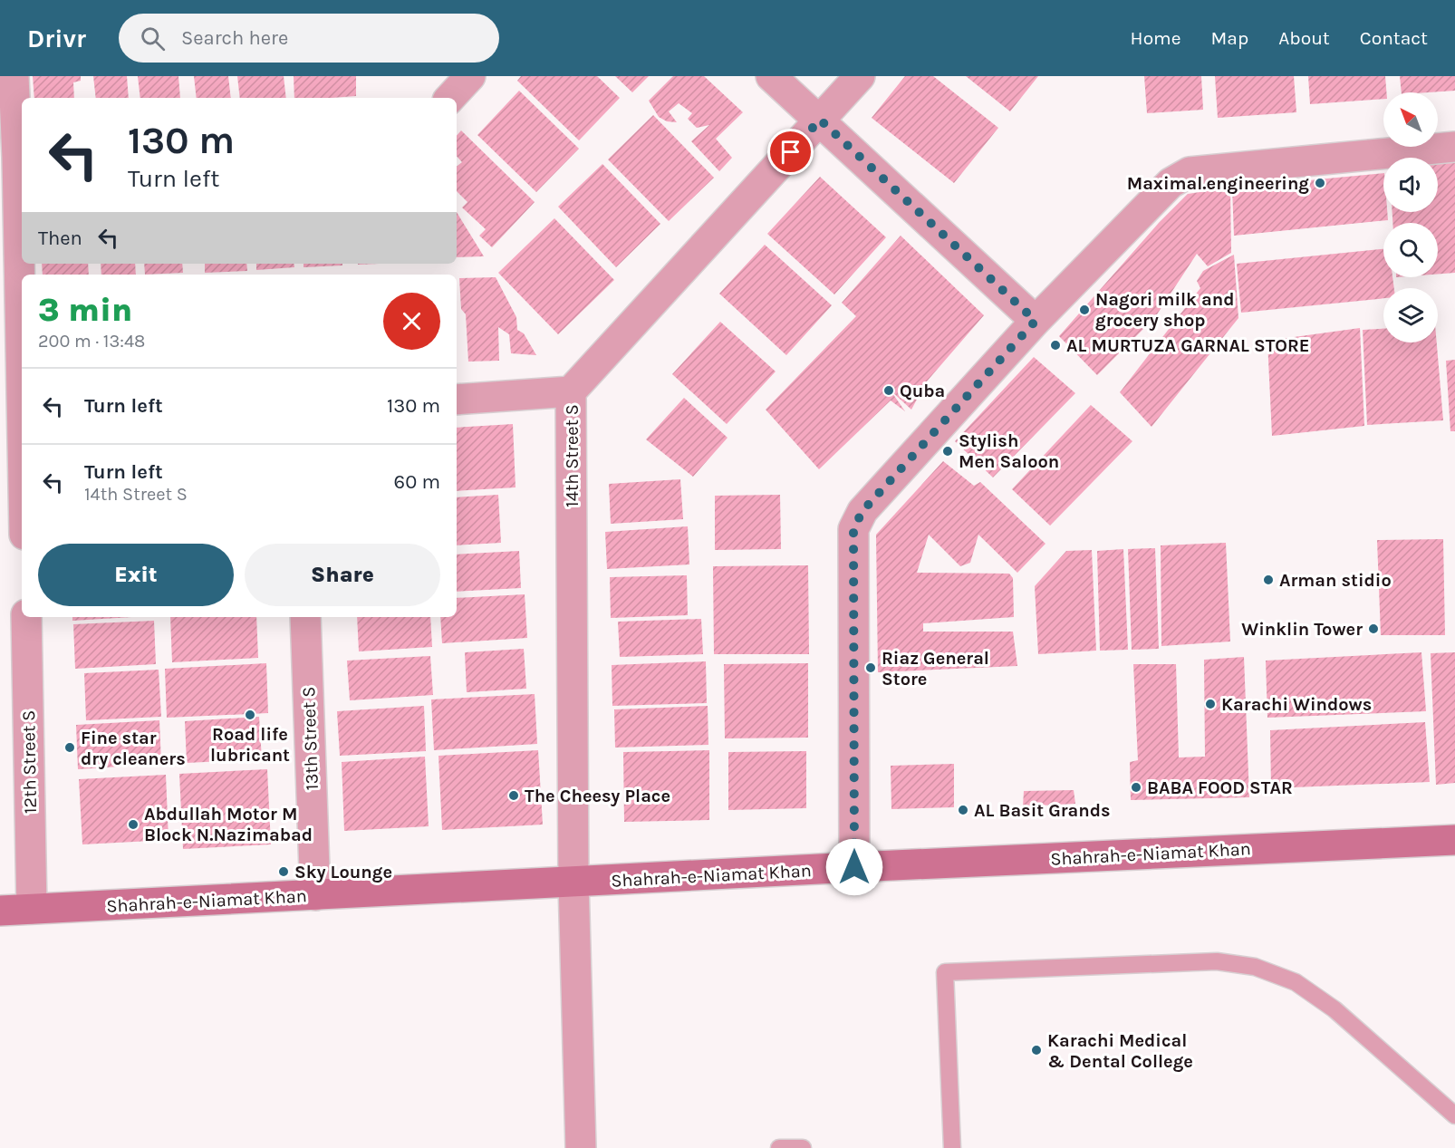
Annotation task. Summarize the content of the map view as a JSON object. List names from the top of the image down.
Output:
{
  "streets": {
    "main road": ["Shahrah-e-Niamat Khan"],
    "street": ["14th Street S", "13th Street S", "12th Street S"]
  },
  "crossings": [
    ["14th Street S", "Shahrah-e-Niamat Khan"],
    ["13th Street S", "Shahrah-e-Niamat Khan"],
    ["12th Street S", "Shahrah-e-Niamat Khan"]
  ],
  "places": [
    "Maximal.engineering",
    "Nagori milk and grocery shop",
    "AL MURTUZA GARNAL STORE",
    "Quba",
    "Stylish Men Saloon",
    "Arman stidio",
    "Winklin Tower",
    "Riaz General Store",
    "Karachi Windows",
    "Road life lubricant",
    "Fine star dry cleaners",
    "BABA FOOD STAR",
    "The Cheesy Place",
    "AL Basit Grands",
    "Abdullah Motor M Block N.Nazimabad",
    "Sky Lounge",
    "Karachi Medical & Dental College"
  ],
  "north": "top left",
  "page": {
    "header": "Drivr",
    "search": "Search here",
    "nav": [
      "Home",
      "Map",
      "About",
      "Contact"
    ],
    "turn": ["130 m", "Turn left"],
    "then": "Then",
    "heading": ["3 min", "200 m · 13:48"],
    "list": [
      {
        "name": "Turn left",
        "value": "130 m"
      },
      {
        "name": "Turn left",
        "note": "14th Street S",
        "value": "60 m"
      }
    ],
    "buttons": ["Exit", "Share"]
  }
}
